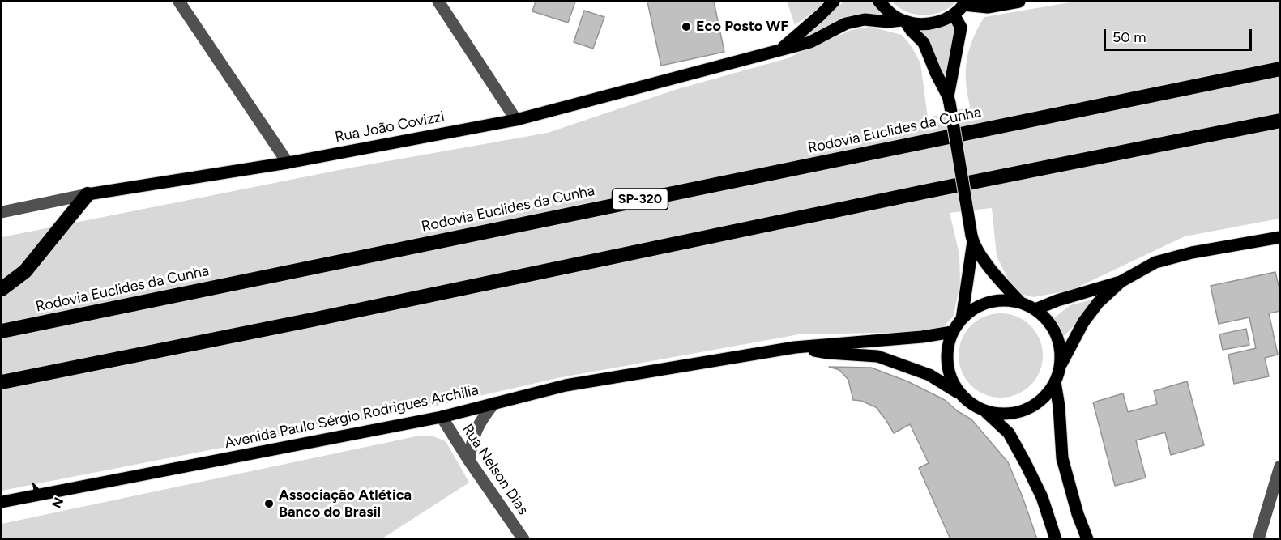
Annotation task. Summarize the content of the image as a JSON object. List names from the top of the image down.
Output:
{
  "streets": {
    "highway": ["Rodovia Euclides da Cunha", "SP-320"],
    "main road": ["Rua João Covizzi", "Avenida Paulo Sérgio Rodrigues Archilia"],
    "street": ["Rua Nelson Dias"]
  },
  "crossings": [
    ["Avenida Paulo Sérgio Rodrigues Archilia", "Rua Nelson Dias"]
  ],
  "places": ["Eco Posto WF", "Associação Atlética Banco do Brasil"],
  "scale_bar": "50 m",
  "north": "bottom right"
}
